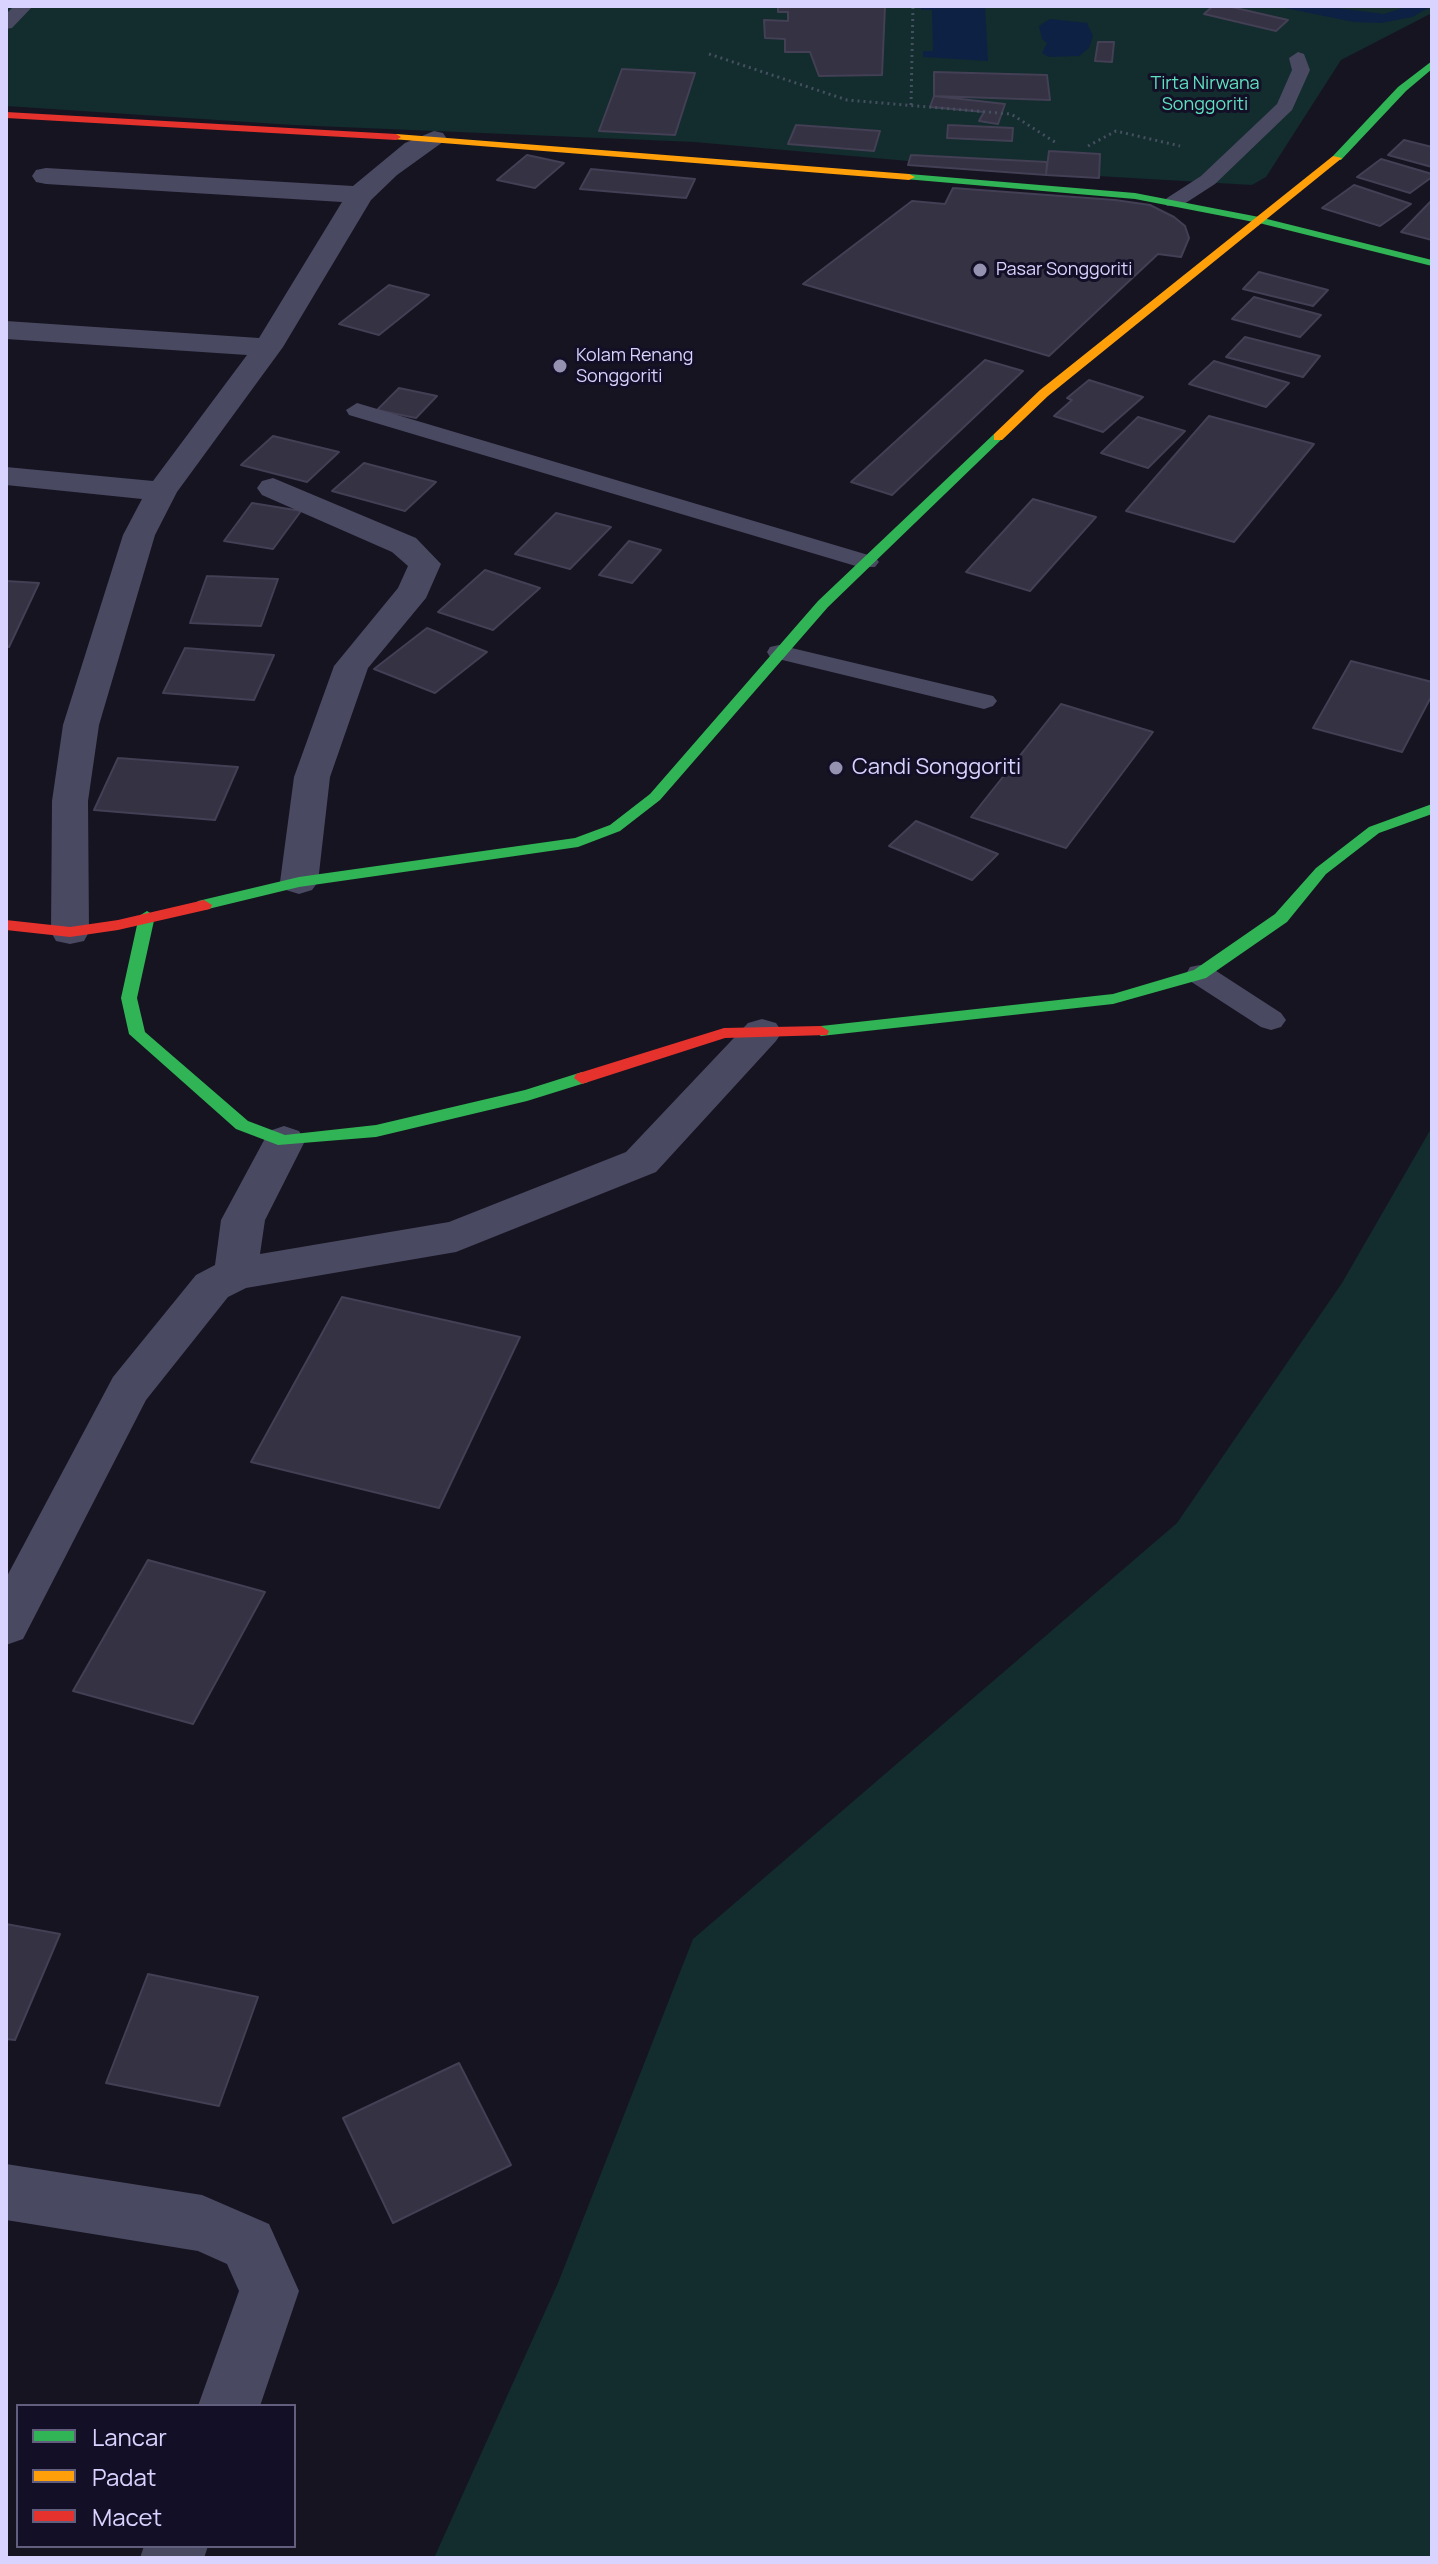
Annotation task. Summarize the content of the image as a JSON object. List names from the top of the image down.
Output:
{
  "parks": ["Tirta Nirwana Songgoriti"],
  "places": ["Pasar Songgoriti", "Kolam Renang Songgoriti", "Candi Songgoriti"],
  "legend": ["Lancar", "Padat", "Macet"]
}
